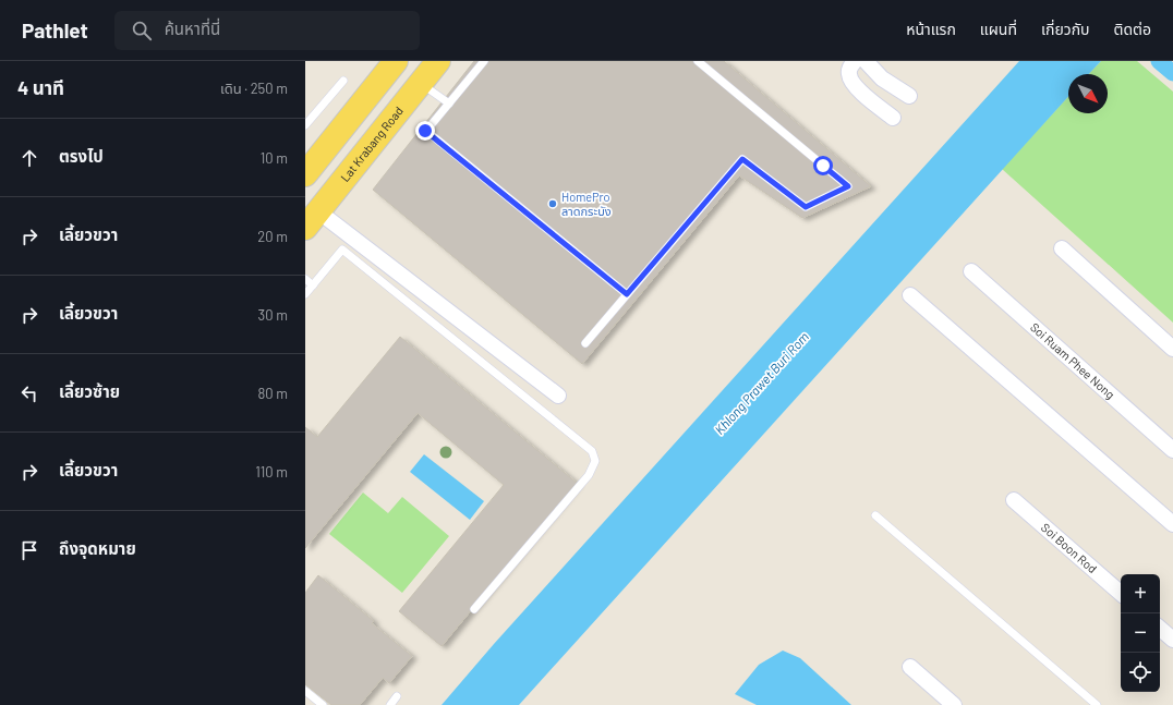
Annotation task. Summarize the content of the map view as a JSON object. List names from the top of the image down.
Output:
{
  "streets": {
    "main road": ["Lat Krabang Road"],
    "street": ["Soi Ruam Phee Nong", "Soi Boon Rod"]
  },
  "water": ["Khlong Prawet Buri Rom"],
  "places": ["HomePro ลาดกระบัง"],
  "north": "bottom right",
  "page": {
    "header": "Pathlet",
    "search": "ค้นหาที่นี่",
    "nav": [
      "หน้าแรก",
      "แผนที่",
      "เกี่ยวกับ",
      "ติดต่อ"
    ],
    "heading": ["4 นาที", "เดิน · 250 m"],
    "list": [
      ["ตรงไป", "10 m"],
      ["เลี้ยวขวา", "20 m"],
      ["เลี้ยวขวา", "30 m"],
      ["เลี้ยวซ้าย", "80 m"],
      ["เลี้ยวขวา", "110 m"],
      "ถึงจุดหมาย"
    ],
    "map_buttons": ["+", "−"]
  }
}
